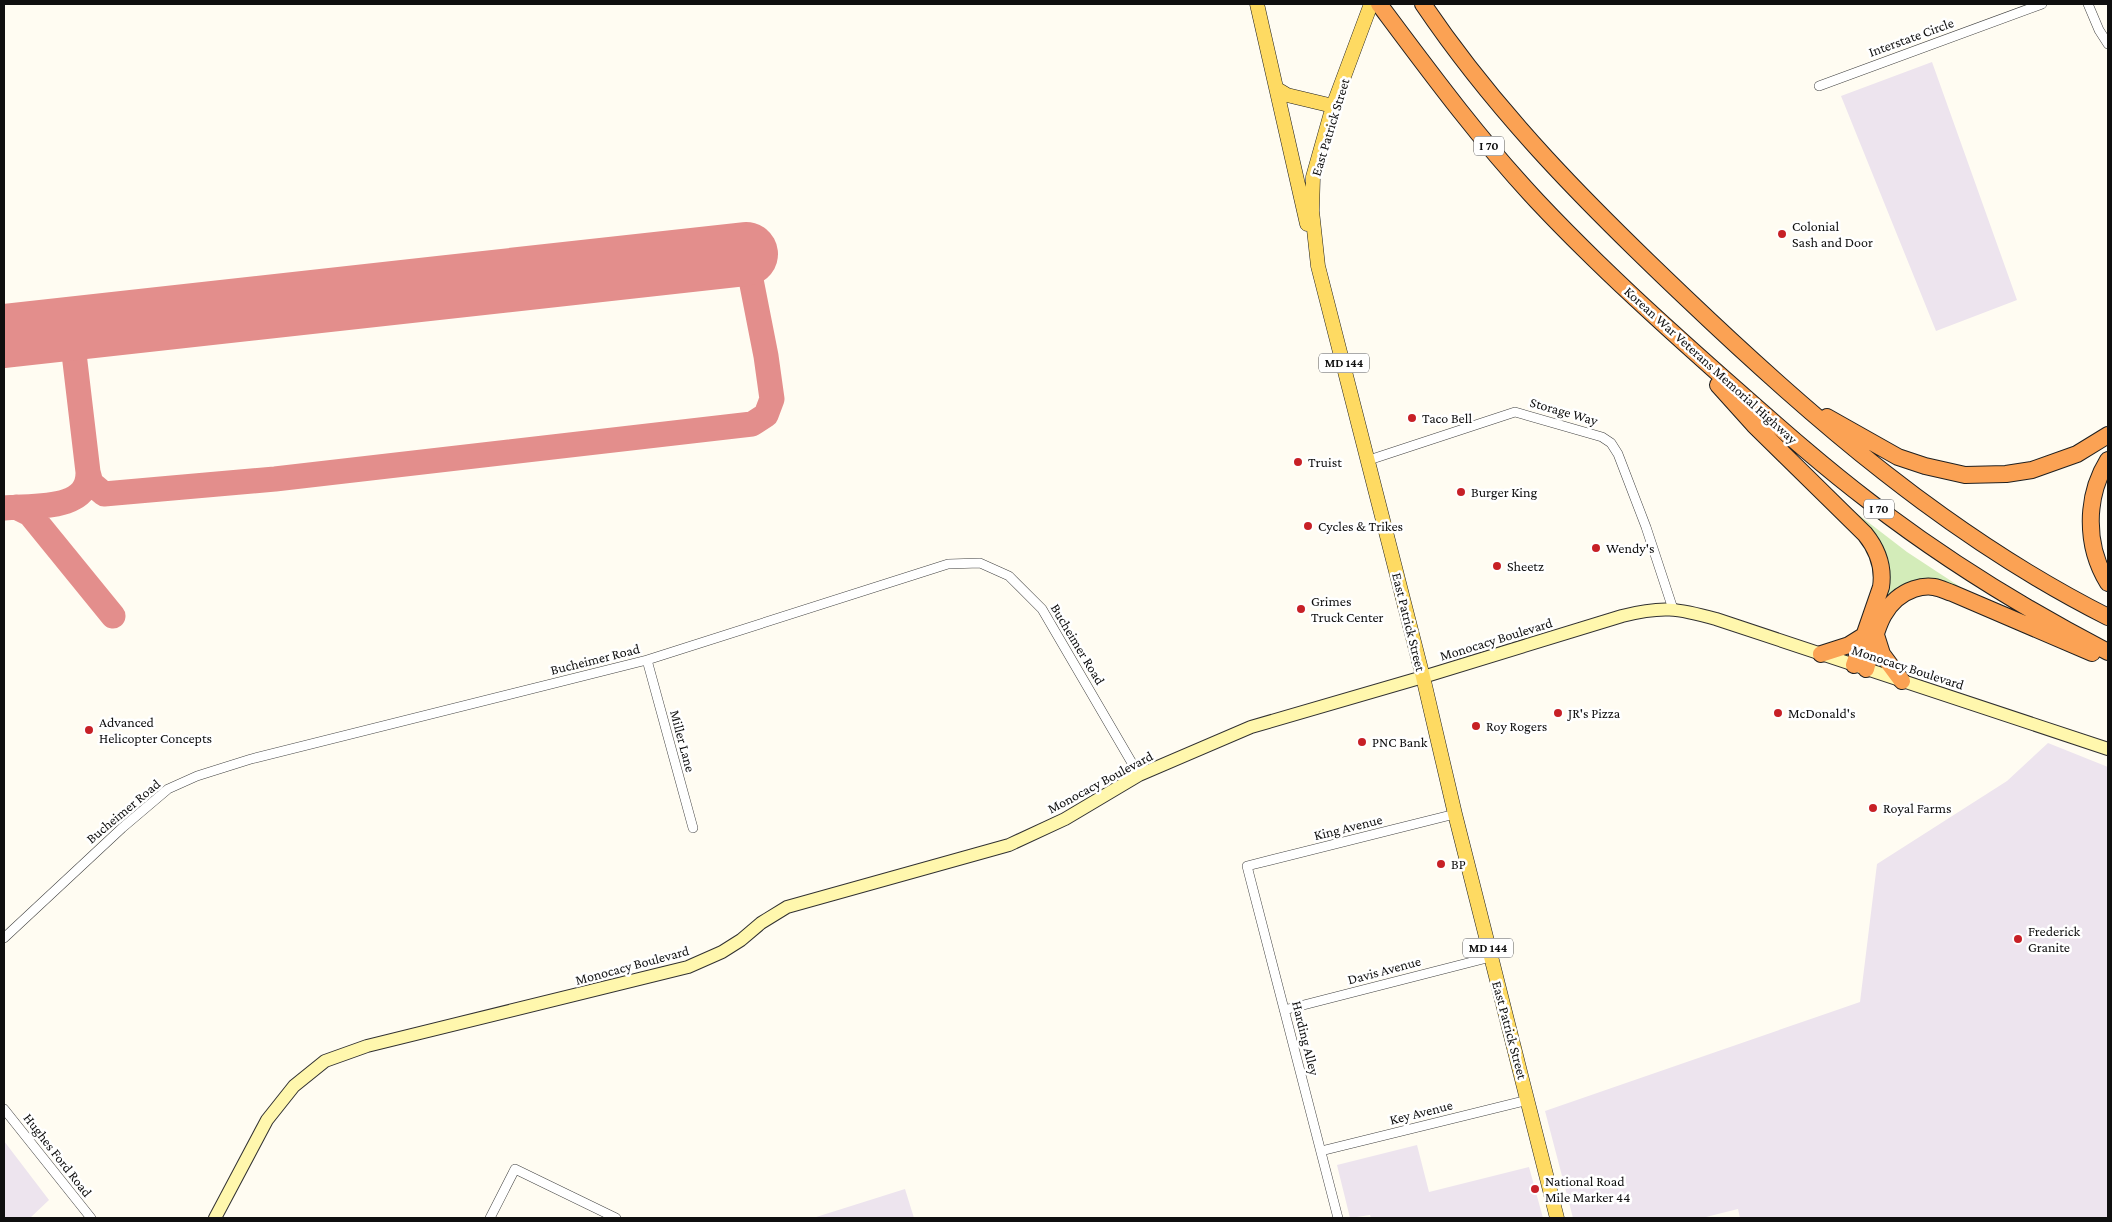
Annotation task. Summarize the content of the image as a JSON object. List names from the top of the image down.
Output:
{
  "streets": {
    "highway": ["I 70", "Korean War Veterans Memorial Highway"],
    "main road": ["East Patrick Street", "MD 144", "Monocacy Boulevard"],
    "street": [
      "Interstate Circle",
      "Storage Way",
      "Bucheimer Road",
      "Miller Lane",
      "King Avenue",
      "Davis Avenue",
      "Harding Alley",
      "Key Avenue",
      "Hughes Ford Road"
    ]
  },
  "crossings": [
    ["East Patrick Street", "Storage Way"],
    ["East Patrick Street", "Monocacy Boulevard"],
    ["East Patrick Street", "King Avenue"],
    ["East Patrick Street", "Davis Avenue"],
    ["East Patrick Street", "Key Avenue"],
    ["Storage Way", "Monocacy Boulevard"],
    ["Monocacy Boulevard", "Bucheimer Road"],
    ["Bucheimer Road", "Miller Lane"],
    ["King Avenue", "Harding Alley"],
    ["Davis Avenue", "Harding Alley"],
    ["Harding Alley", "Key Avenue"]
  ],
  "places": [
    "Colonial Sash and Door",
    "Taco Bell",
    "Truist",
    "Burger King",
    "Cycles & Trikes",
    "Wendy's",
    "Sheetz",
    "Grimes Truck Center",
    "JR's Pizza",
    "McDonald's",
    "Roy Rogers",
    "Advanced Helicopter Concepts",
    "PNC Bank",
    "Royal Farms",
    "BP",
    "Frederick Granite",
    "National Road Mile Marker 44"
  ]
}
